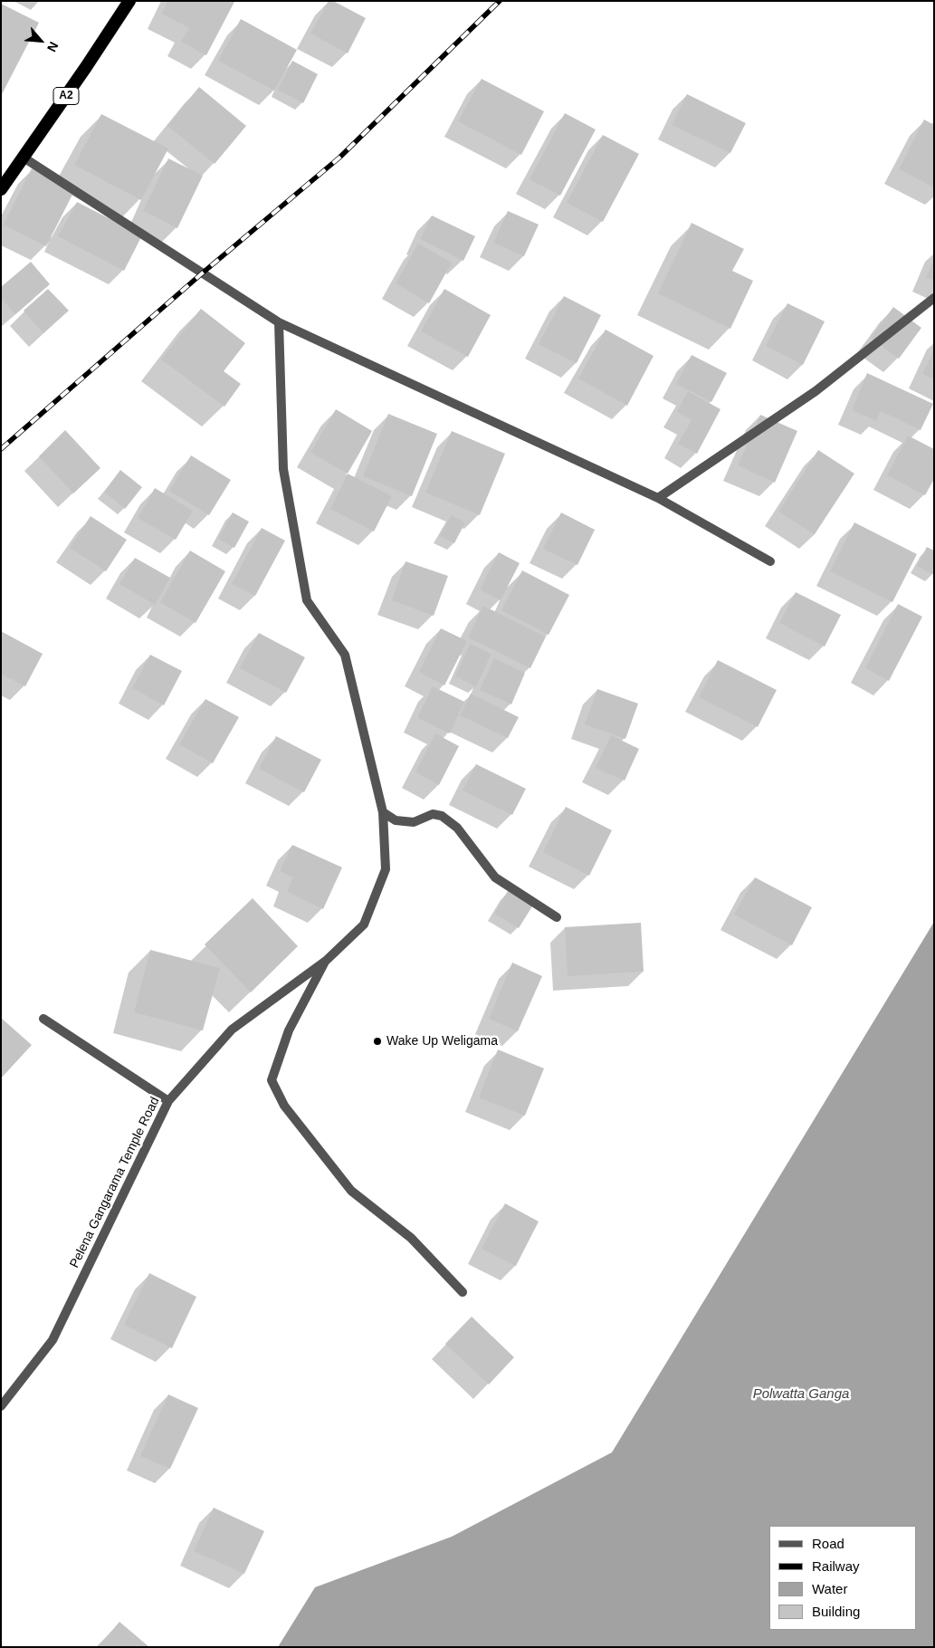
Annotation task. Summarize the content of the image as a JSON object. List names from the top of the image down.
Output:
{
  "streets": {
    "highway": ["A2"],
    "street": ["Pelena Gangarama Temple Road"]
  },
  "water": ["Polwatta Ganga"],
  "places": ["Wake Up Weligama"],
  "legend": [
    "Road",
    "Railway",
    "Water",
    "Building"
  ],
  "north": "bottom right"
}
